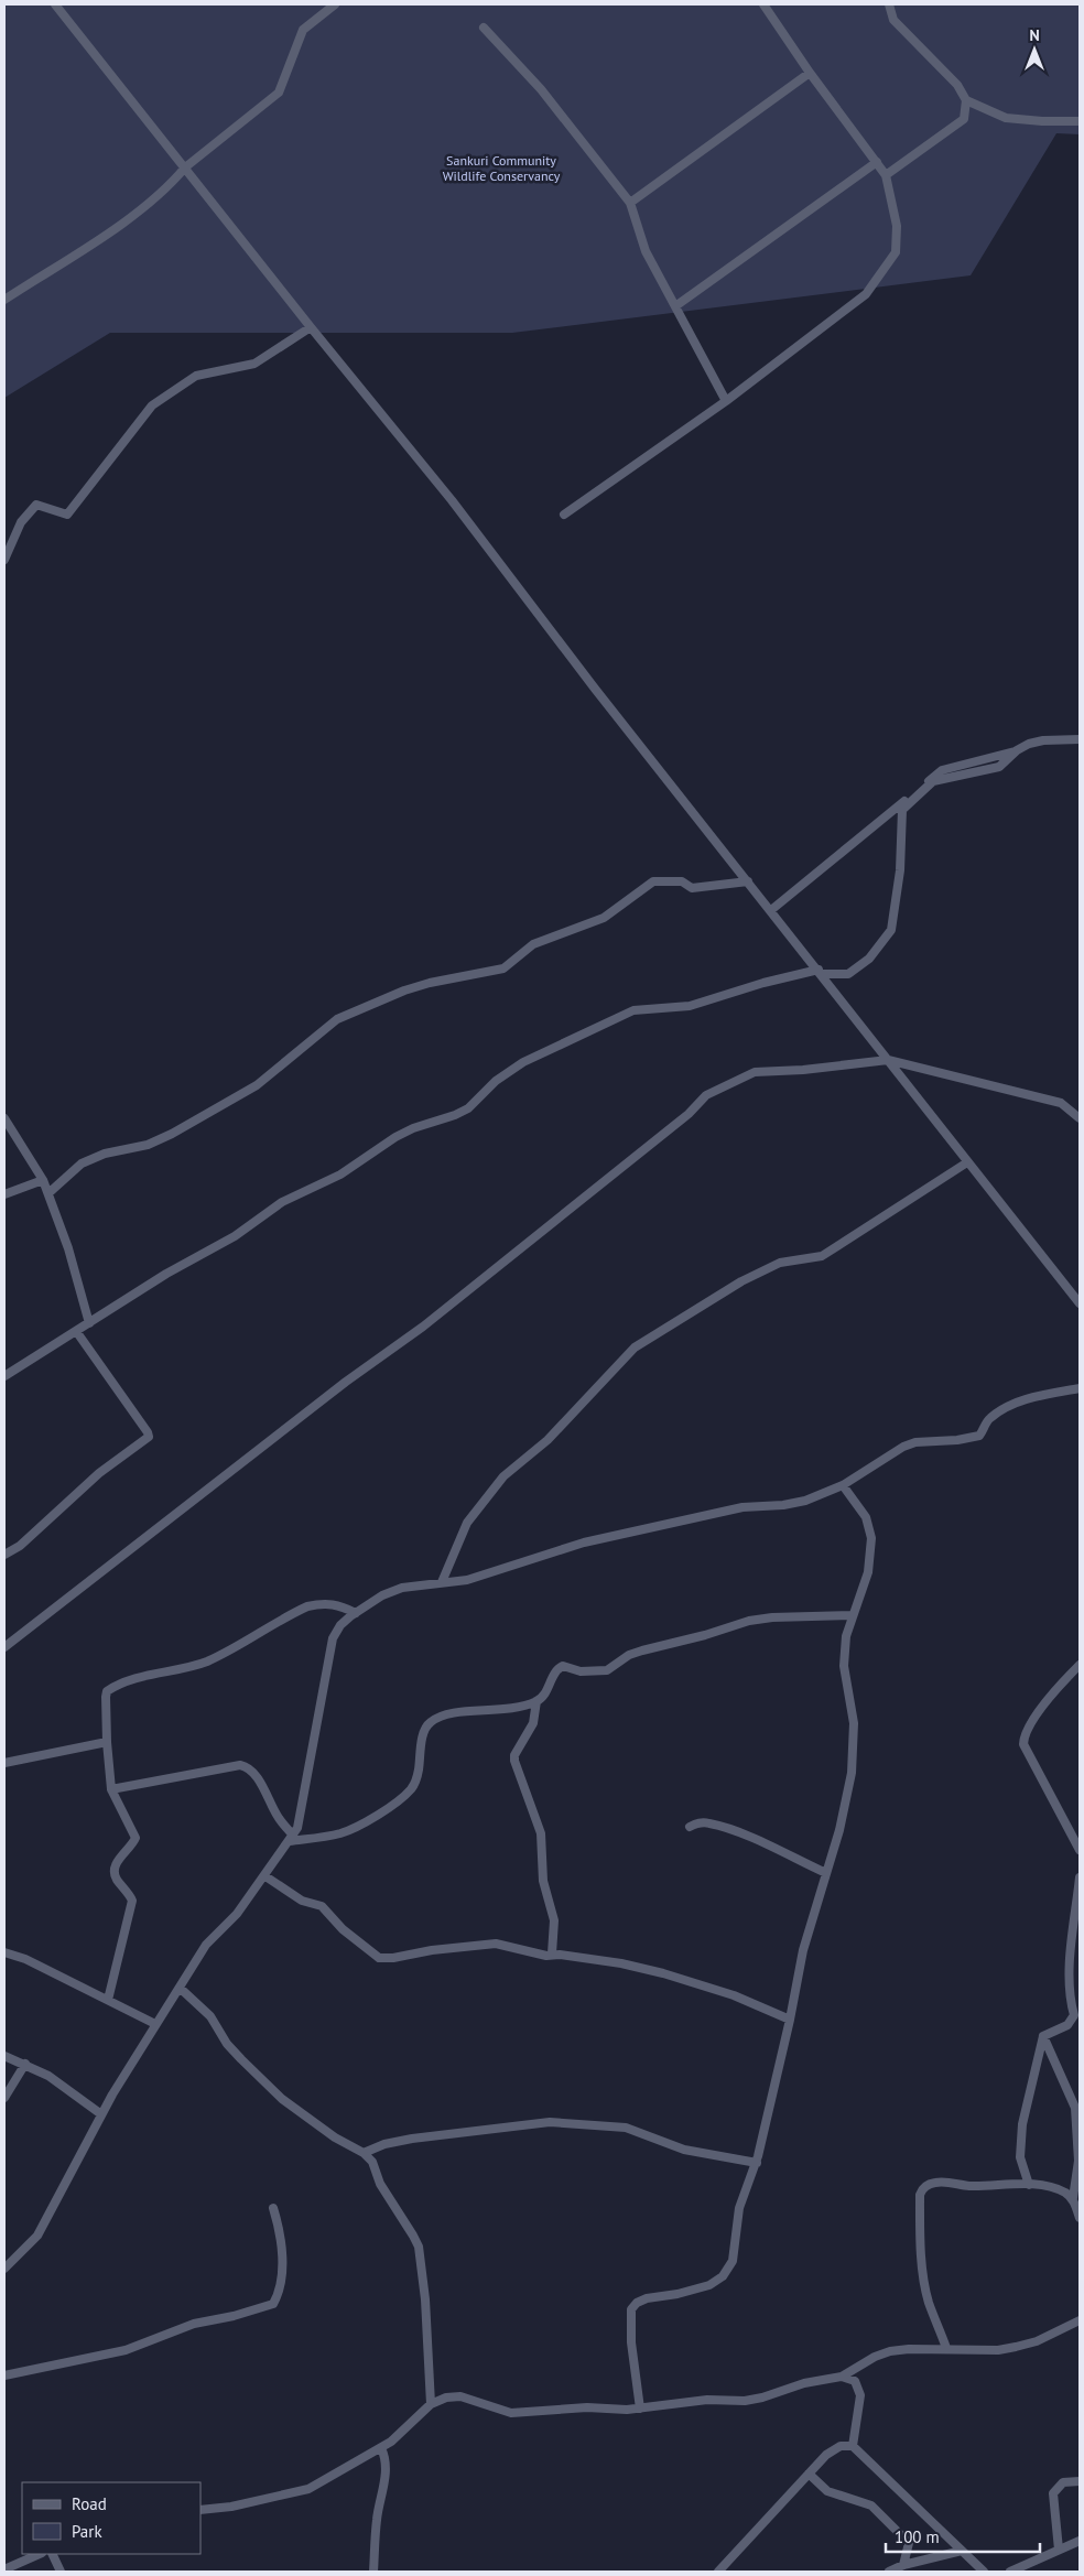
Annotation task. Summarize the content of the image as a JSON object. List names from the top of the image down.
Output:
{
  "parks": ["Sankuri Community Wildlife Conservancy"],
  "legend": ["Road", "Park"],
  "scale_bar": "100 m",
  "north": "top"
}
